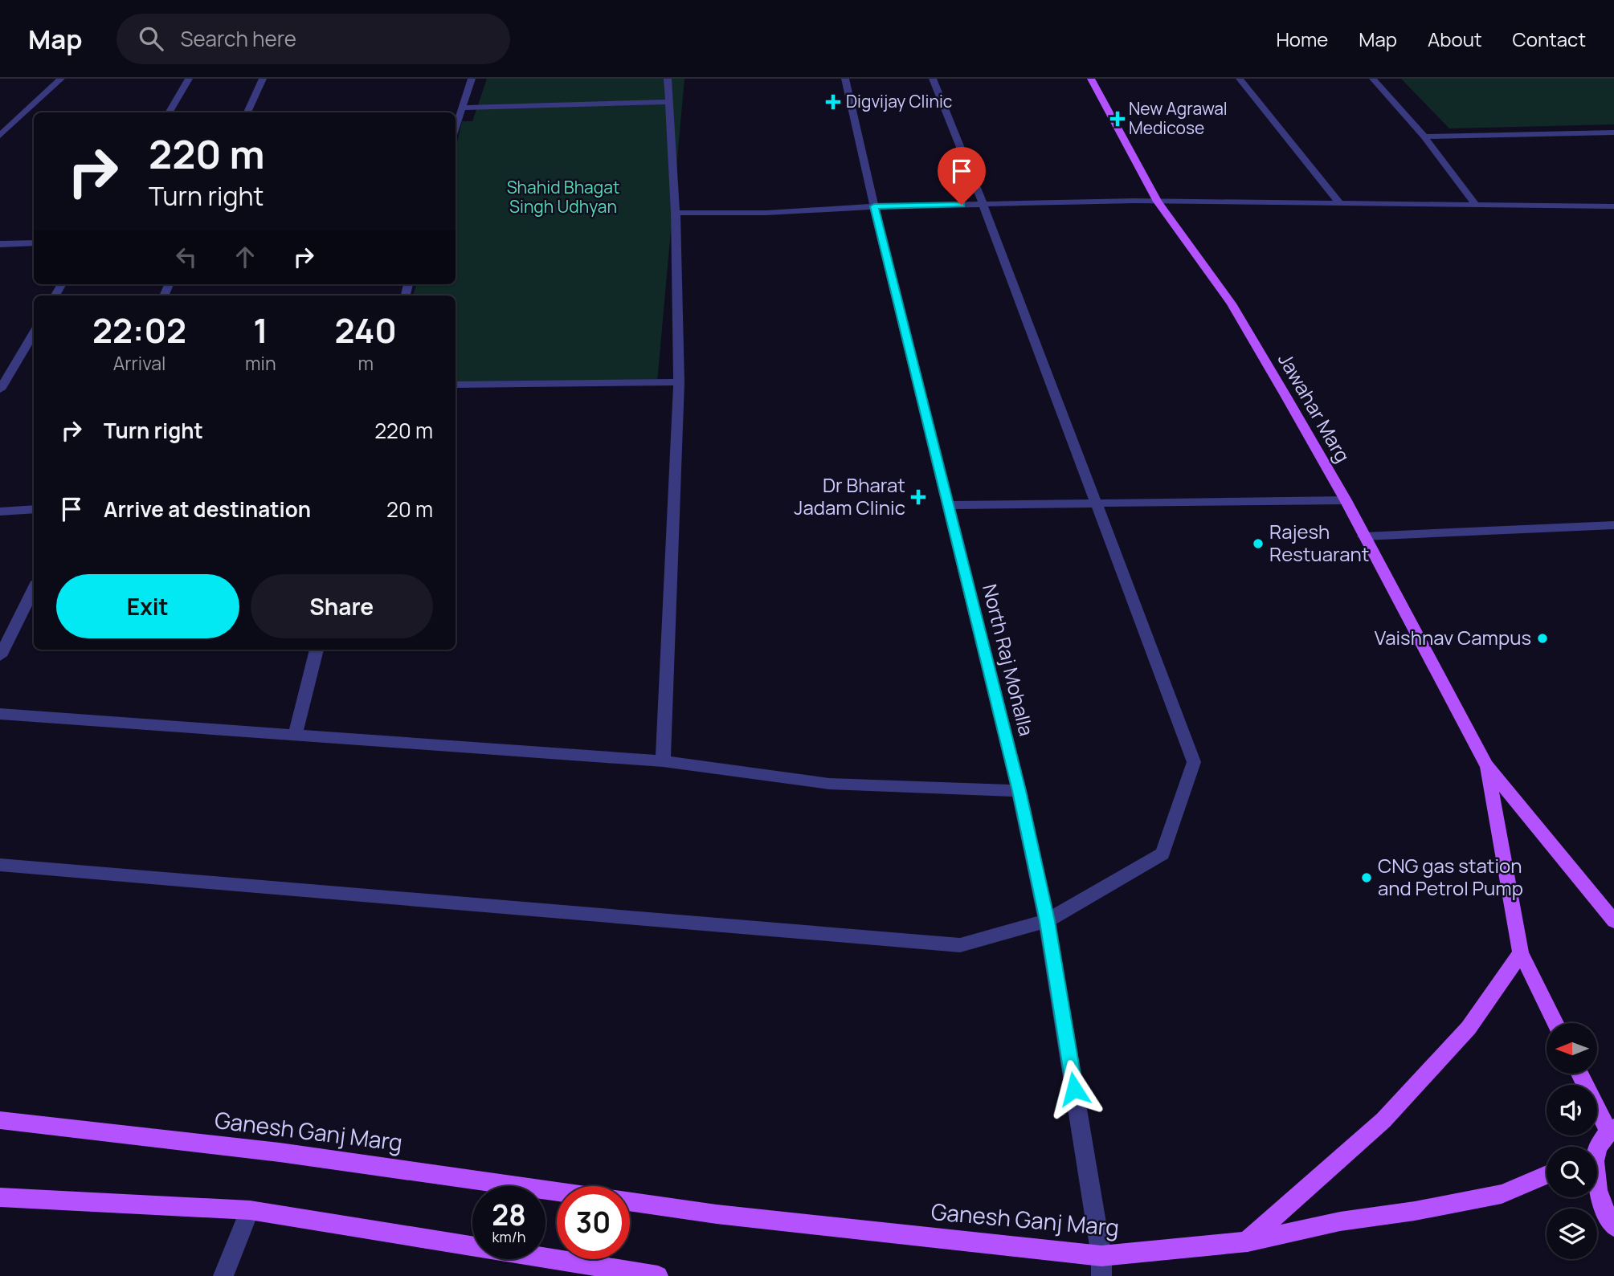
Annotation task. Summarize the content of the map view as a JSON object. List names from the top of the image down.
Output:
{
  "streets": {
    "main road": ["Jawahar Marg", "Ganesh Ganj Marg"],
    "street": ["North Raj Mohalla"]
  },
  "crossings": [
    ["North Raj Mohalla", "Ganesh Ganj Marg"]
  ],
  "parks": ["Shahid Bhagat Singh Udhyan"],
  "places": {
    "health": ["Digvijay Clinic", "New Agrawal Medicose", "Dr Bharat Jadam Clinic"],
    "other": ["Rajesh Restuarant", "Vaishnav Campus", "CNG gas station and Petrol Pump"]
  },
  "north": "left",
  "page": {
    "header": "Map",
    "search": "Search here",
    "nav": [
      "Home",
      "Map",
      "About",
      "Contact"
    ],
    "turn": ["220 m", "Turn right"],
    "eta": [
      "22:02",
      "Arrival",
      "1",
      "min",
      "240",
      "m"
    ],
    "list": [
      {
        "name": "Turn right",
        "value": "220 m"
      },
      {
        "name": "Arrive at destination",
        "value": "20 m"
      }
    ],
    "buttons": ["Exit", "Share"],
    "speed": "28 km/h",
    "limit": "30"
  }
}
